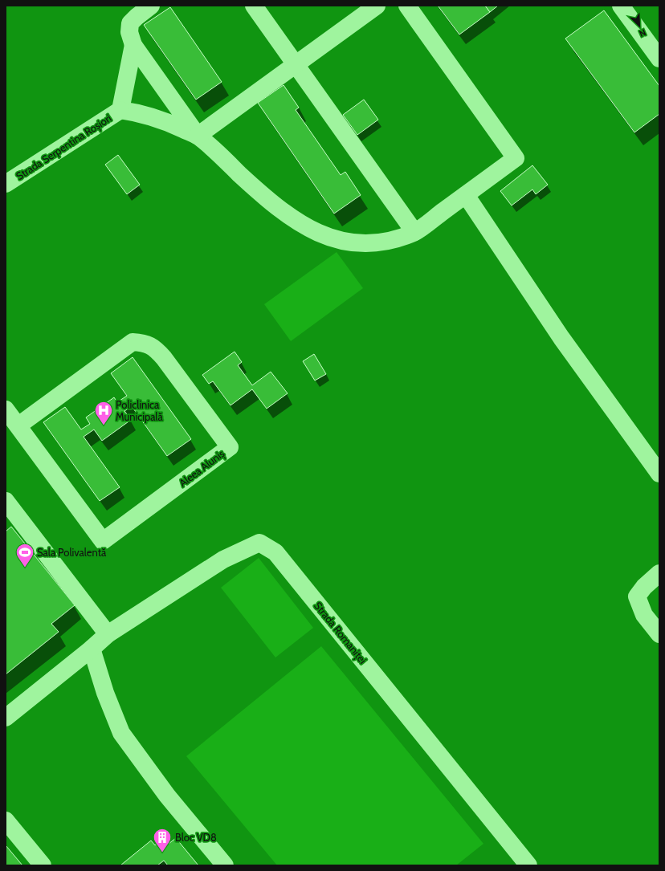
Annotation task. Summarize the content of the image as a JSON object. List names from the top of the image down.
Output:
{
  "streets": {
    "street": ["Strada Serpentina Roșiori", "Aleea Aluniș", "Strada Romaniței"]
  },
  "places": {
    "hospital": ["Policlinica Municipală"],
    "sports": ["Sala Polivalentă"],
    "building": ["Bloc VD8"]
  },
  "north": "bottom right"
}
